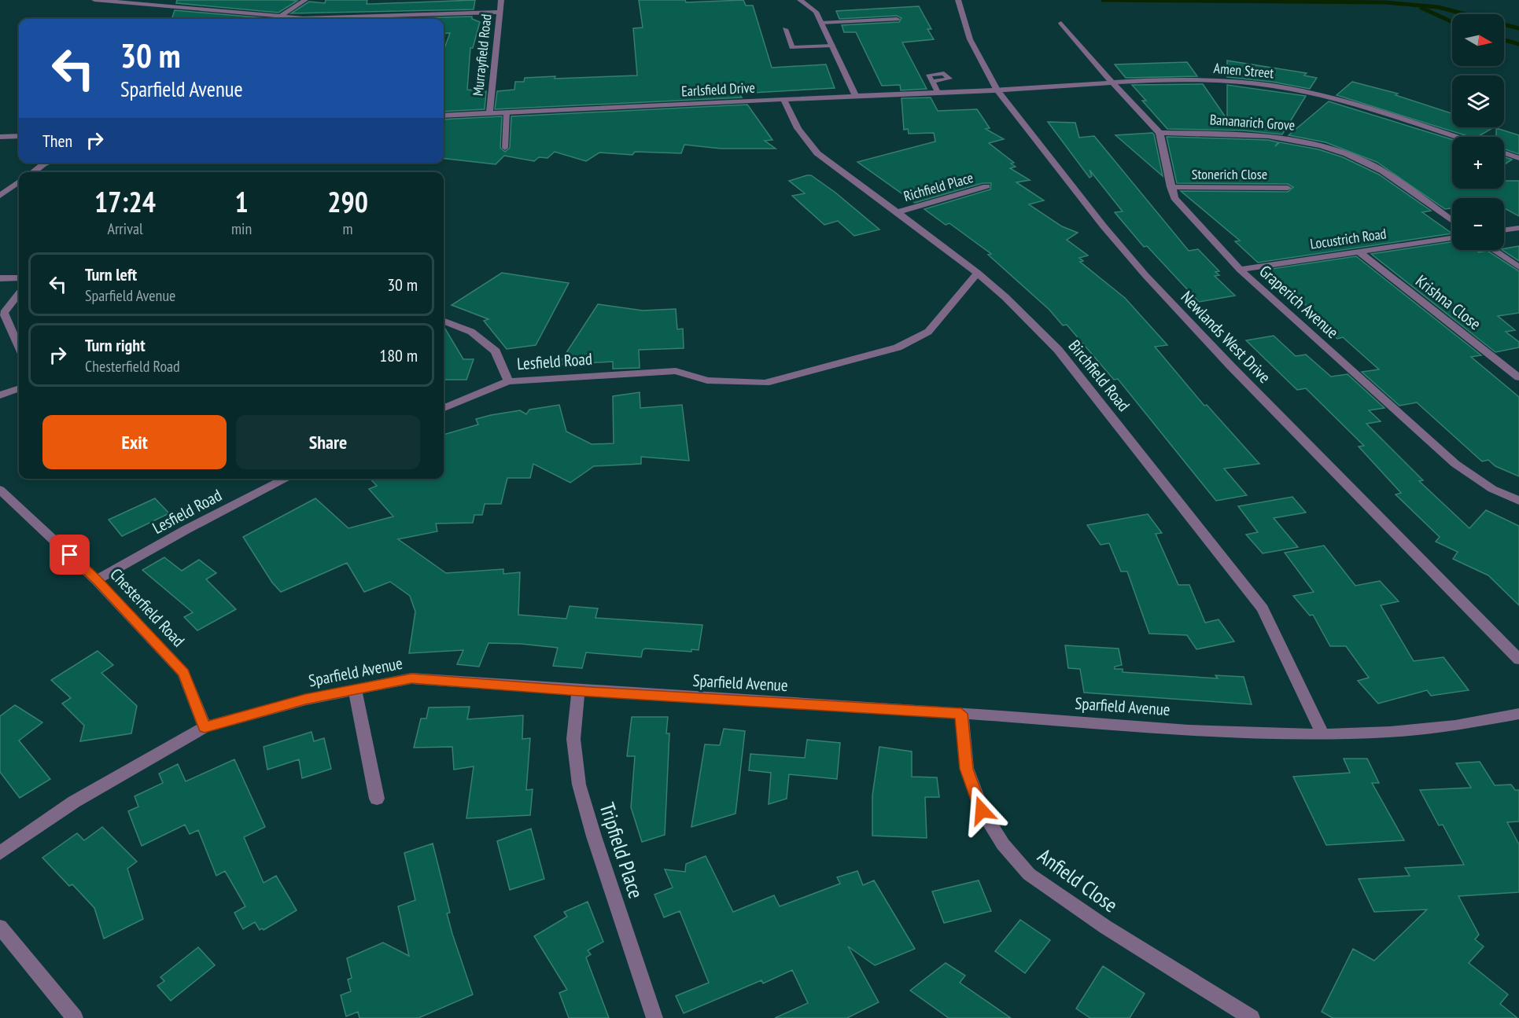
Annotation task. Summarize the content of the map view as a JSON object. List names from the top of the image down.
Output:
{
  "streets": {
    "street": [
      "Murrayfield Road",
      "Amen Street",
      "Earlsfield Drive",
      "Bananarich Grove",
      "Stonerich Close",
      "Richfield Place",
      "Locustrich Road",
      "Graperich Avenue",
      "Krishna Close",
      "Newlands West Drive",
      "Lesfield Road",
      "Birchfield Road",
      "Chesterfield Road",
      "Sparfield Avenue",
      "Tripfield Place",
      "Anfield Close"
    ]
  },
  "crossings": [
    ["Murrayfield Road", "Earlsfield Drive"],
    ["Amen Street", "Earlsfield Drive"],
    ["Amen Street", "Newlands West Drive"],
    ["Earlsfield Drive", "Newlands West Drive"],
    ["Earlsfield Drive", "Birchfield Road"],
    ["Bananarich Grove", "Graperich Avenue"],
    ["Stonerich Close", "Graperich Avenue"],
    ["Richfield Place", "Birchfield Road"],
    ["Locustrich Road", "Graperich Avenue"],
    ["Locustrich Road", "Krishna Close"],
    ["Lesfield Road", "Birchfield Road"],
    ["Lesfield Road", "Chesterfield Road"],
    ["Birchfield Road", "Sparfield Avenue"],
    ["Chesterfield Road", "Sparfield Avenue"],
    ["Sparfield Avenue", "Tripfield Place"],
    ["Sparfield Avenue", "Anfield Close"]
  ],
  "north": "right",
  "page": {
    "map_buttons": ["+", "−"],
    "turn": ["30 m", "Sparfield Avenue"],
    "then": "Then",
    "eta": [
      "17:24",
      "Arrival",
      "1",
      "min",
      "290",
      "m"
    ],
    "list": [
      {
        "name": "Turn left",
        "note": "Sparfield Avenue",
        "value": "30 m"
      },
      {
        "name": "Turn right",
        "note": "Chesterfield Road",
        "value": "180 m"
      }
    ],
    "buttons": ["Exit", "Share"]
  }
}
